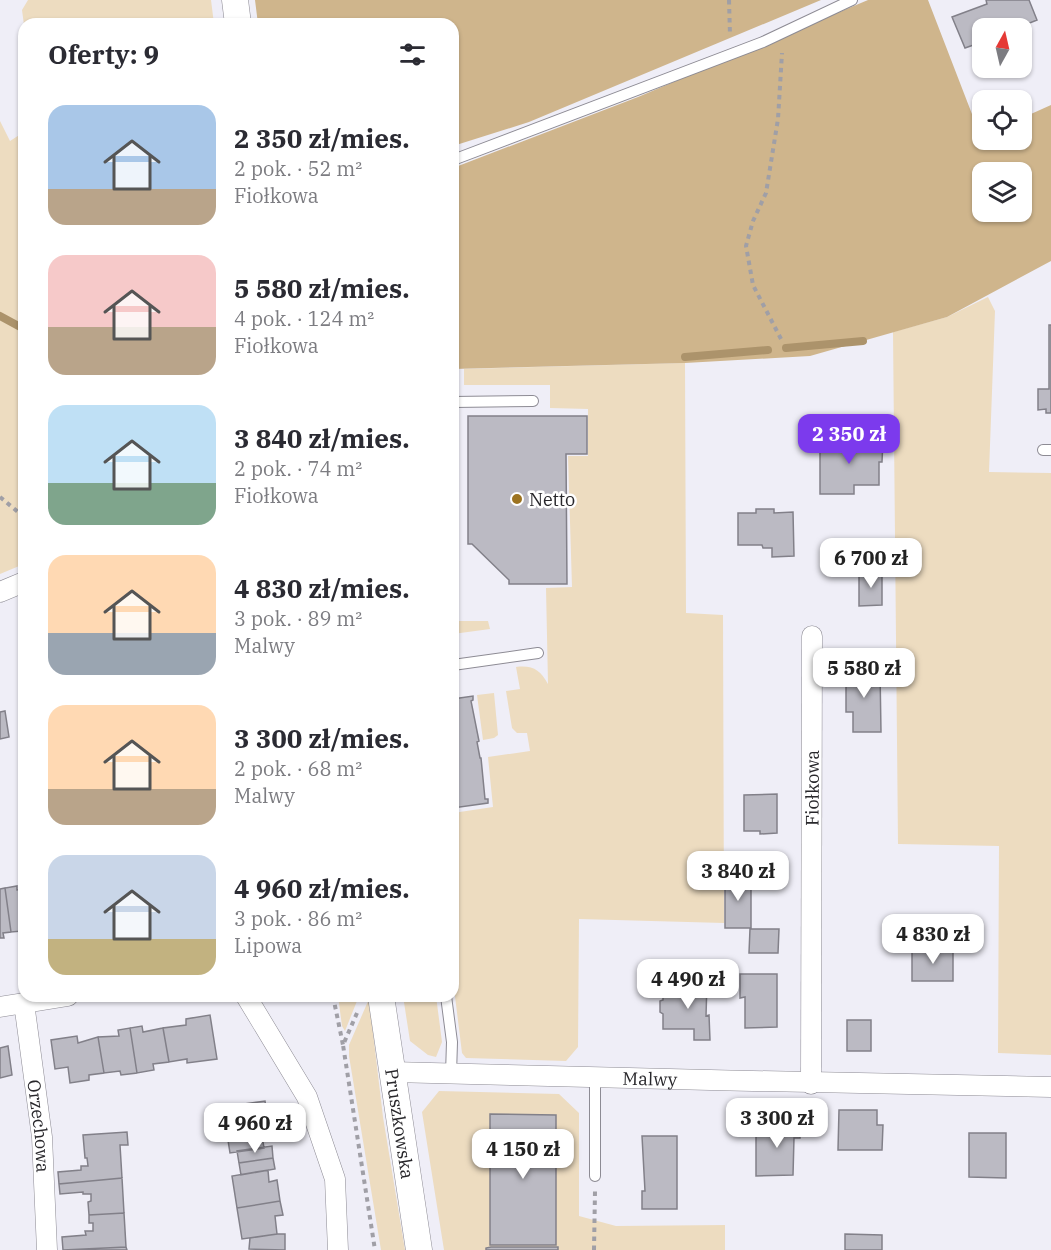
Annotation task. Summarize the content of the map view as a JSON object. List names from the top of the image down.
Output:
{
  "streets": {
    "street": [
      "Fiołkowa",
      "Malwy",
      "Pruszkowska",
      "Orzechowa"
    ]
  },
  "crossings": [
    ["Fiołkowa", "Malwy"],
    ["Malwy", "Pruszkowska"]
  ],
  "places": ["Netto"],
  "north": "top",
  "page": {
    "heading": "Oferty: 9",
    "list": [
      {
        "name": "2 350 zł/mies.",
        "note": "2 pok. · 52 m² · Fiołkowa"
      },
      {
        "name": "5 580 zł/mies.",
        "note": "4 pok. · 124 m² · Fiołkowa"
      },
      {
        "name": "3 840 zł/mies.",
        "note": "2 pok. · 74 m² · Fiołkowa"
      },
      {
        "name": "4 830 zł/mies.",
        "note": "3 pok. · 89 m² · Malwy"
      },
      {
        "name": "3 300 zł/mies.",
        "note": "2 pok. · 68 m² · Malwy"
      },
      {
        "name": "4 960 zł/mies.",
        "note": "3 pok. · 86 m² · Lipowa"
      }
    ],
    "price": [
      "2 350 zł",
      "6 700 zł",
      "5 580 zł",
      "3 840 zł",
      "4 830 zł",
      "4 490 zł",
      "3 300 zł",
      "4 960 zł",
      "4 150 zł"
    ]
  }
}
